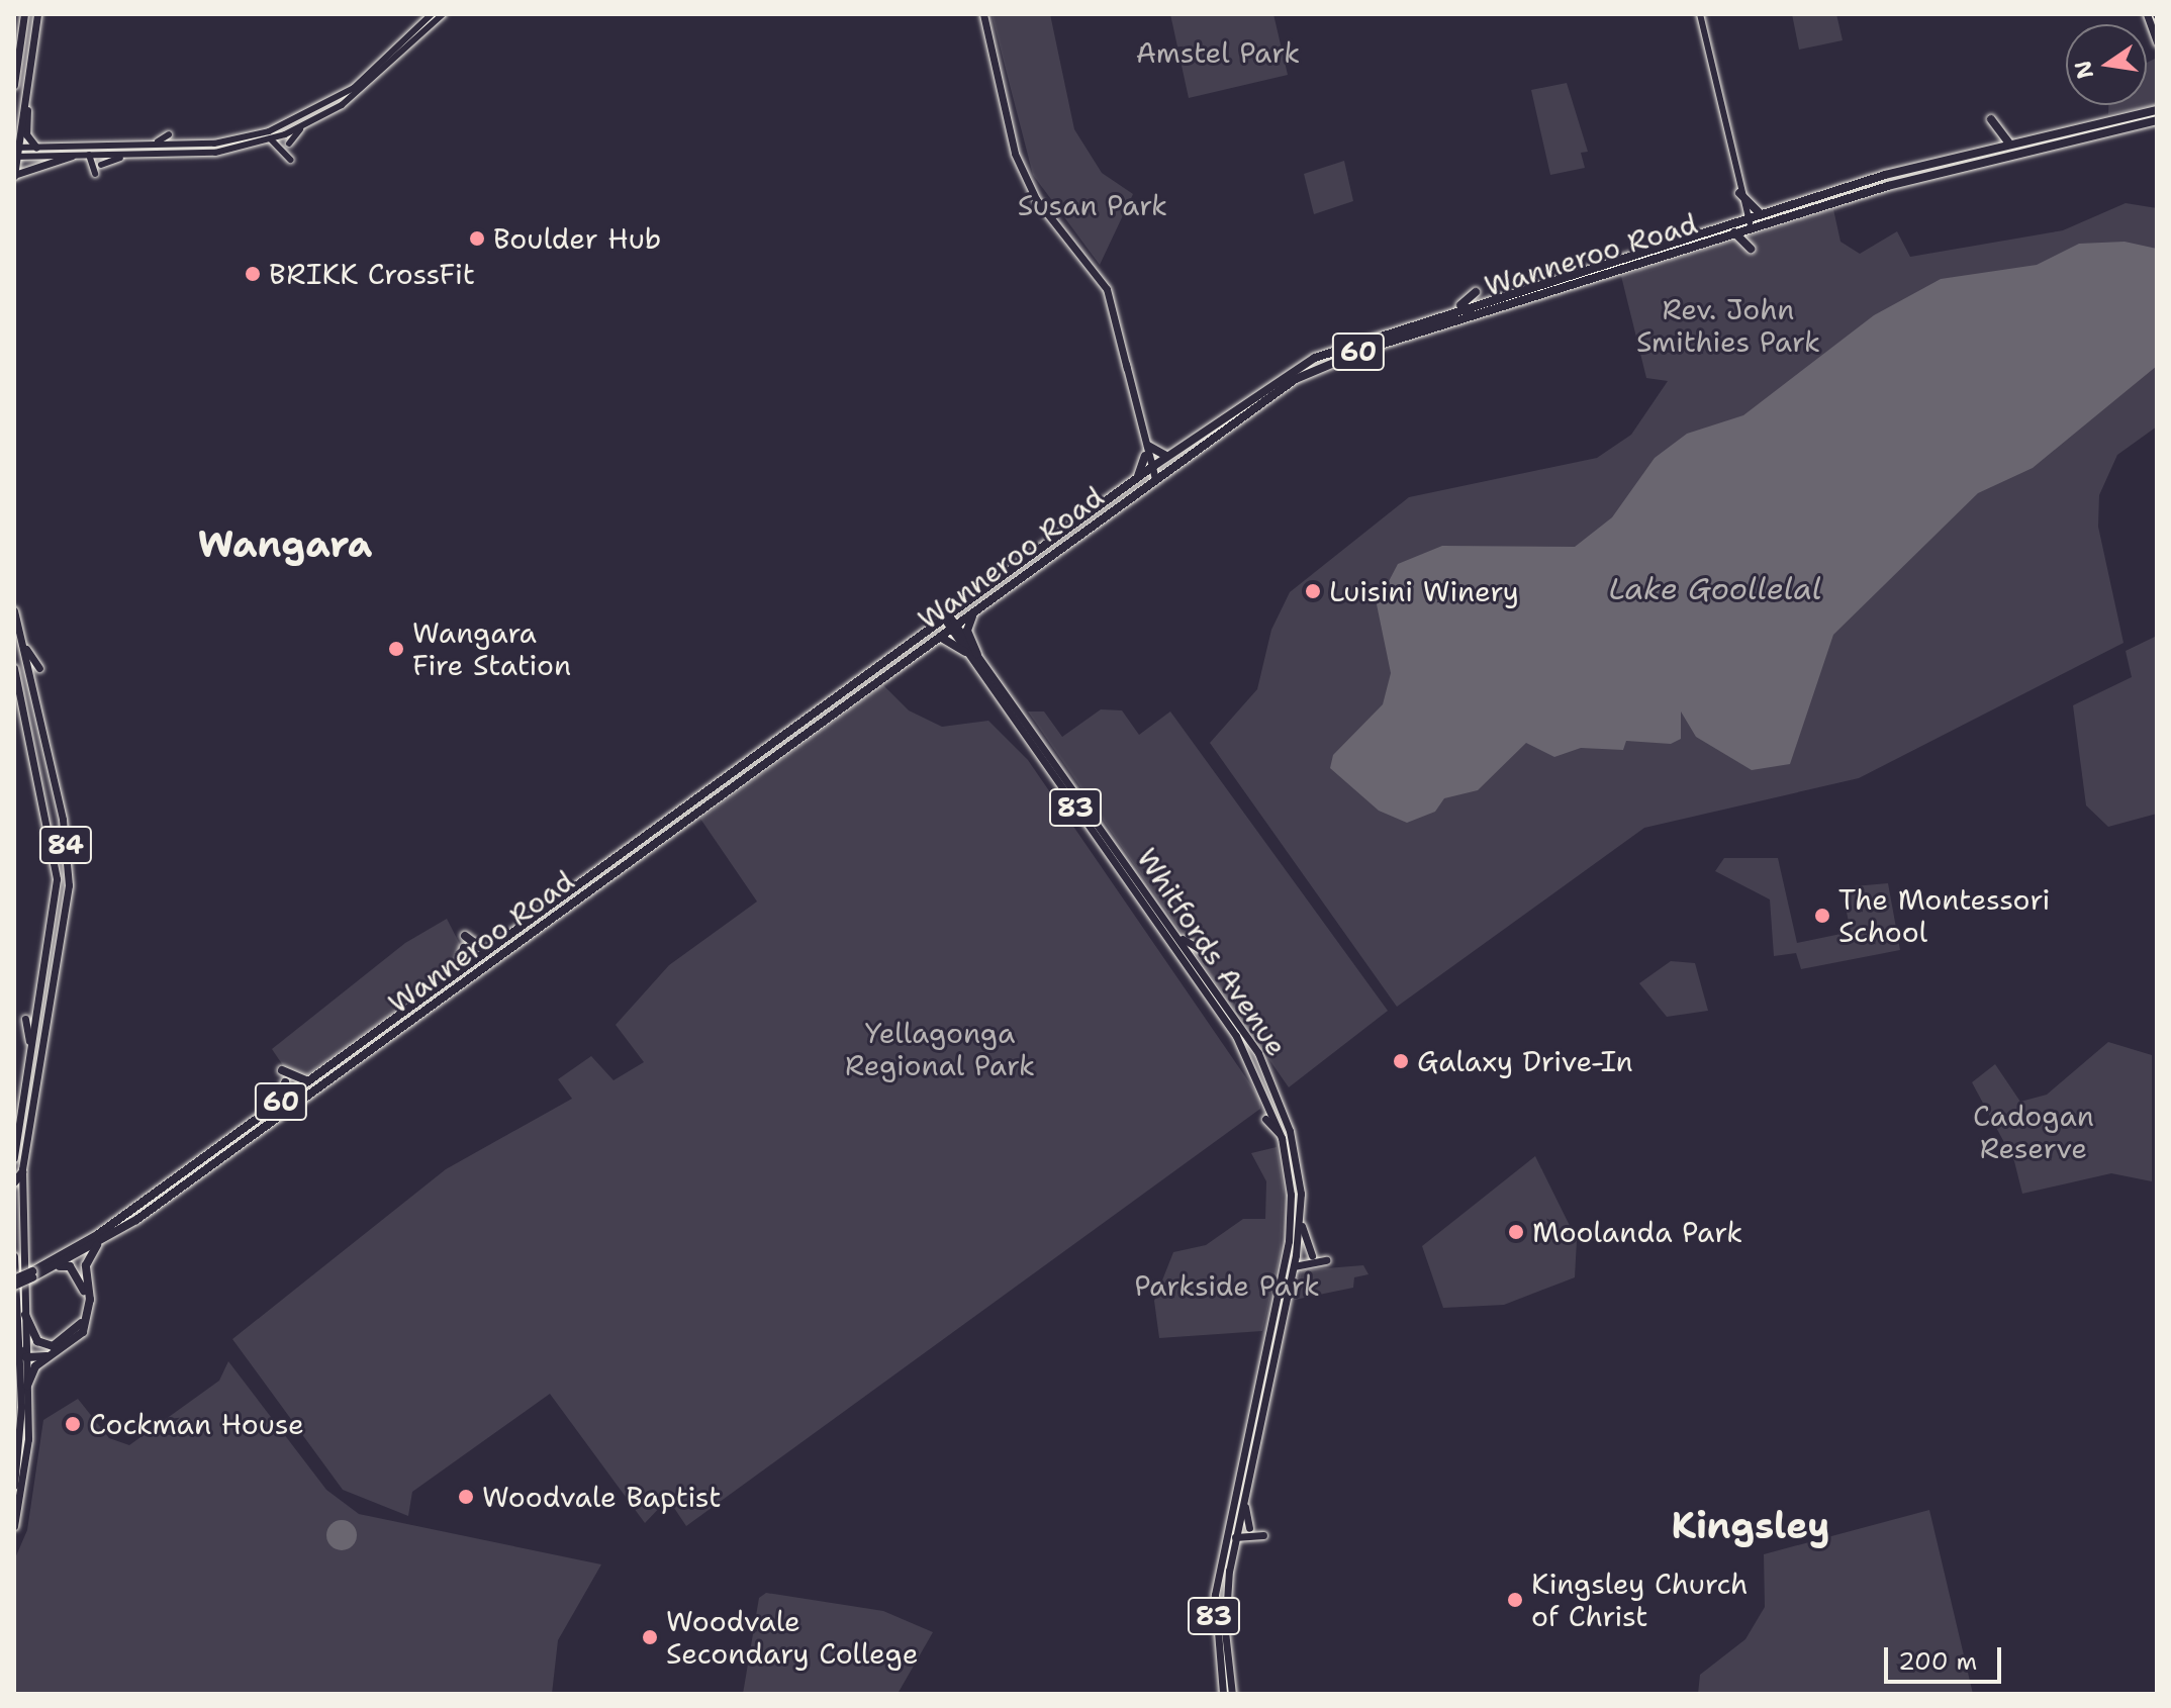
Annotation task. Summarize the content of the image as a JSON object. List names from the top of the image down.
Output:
{
  "streets": {
    "highway": ["Wanneroo Road", "60", "83"],
    "main road": ["84", "Whitfords Avenue"]
  },
  "crossings": [
    ["Wanneroo Road", "60"],
    ["Wanneroo Road", "83"],
    ["Wanneroo Road", "Whitfords Avenue"],
    ["83", "Whitfords Avenue"]
  ],
  "districts": ["Wangara", "Kingsley"],
  "water": ["Lake Goollelal"],
  "parks": [
    "Amstel Park",
    "Susan Park",
    "Rev. John Smithies Park",
    "Yellagonga Regional Park",
    "Cadogan Reserve",
    "Parkside Park"
  ],
  "places": [
    "Boulder Hub",
    "BRIKK CrossFit",
    "Luisini Winery",
    "Wangara Fire Station",
    "The Montessori School",
    "Galaxy Drive-In",
    "Moolanda Park",
    "Cockman House",
    "Woodvale Baptist",
    "Kingsley Church of Christ",
    "Woodvale Secondary College"
  ],
  "scale_bar": "200 m",
  "north": "left"
}
